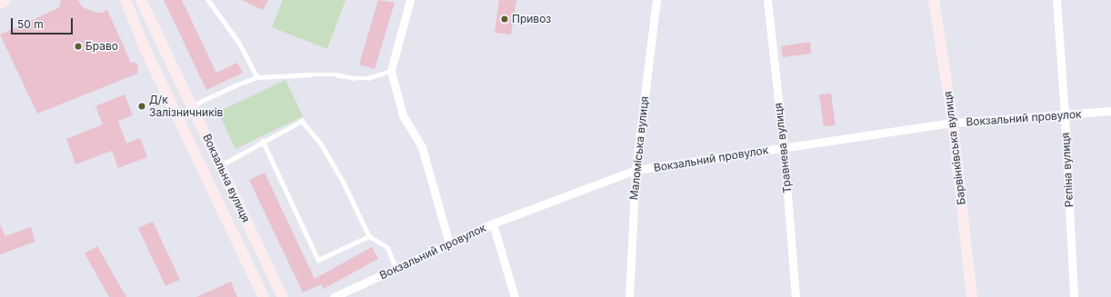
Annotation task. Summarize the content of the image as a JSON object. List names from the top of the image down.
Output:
{
  "streets": {
    "street": [
      "Вокзальний провулок",
      "Маломіська вулиця",
      "Травнева вулиця",
      "Барвінківська вулиця",
      "Рєпіна вулиця",
      "Вокзальна вулиця"
    ]
  },
  "crossings": [
    ["Вокзальний провулок", "Маломіська вулиця"],
    ["Вокзальний провулок", "Травнева вулиця"],
    ["Вокзальний провулок", "Барвінківська вулиця"],
    ["Вокзальний провулок", "Рєпіна вулиця"]
  ],
  "places": ["Привоз", "Браво", "Д/к Залізничників"],
  "scale_bar": "50 m"
}
